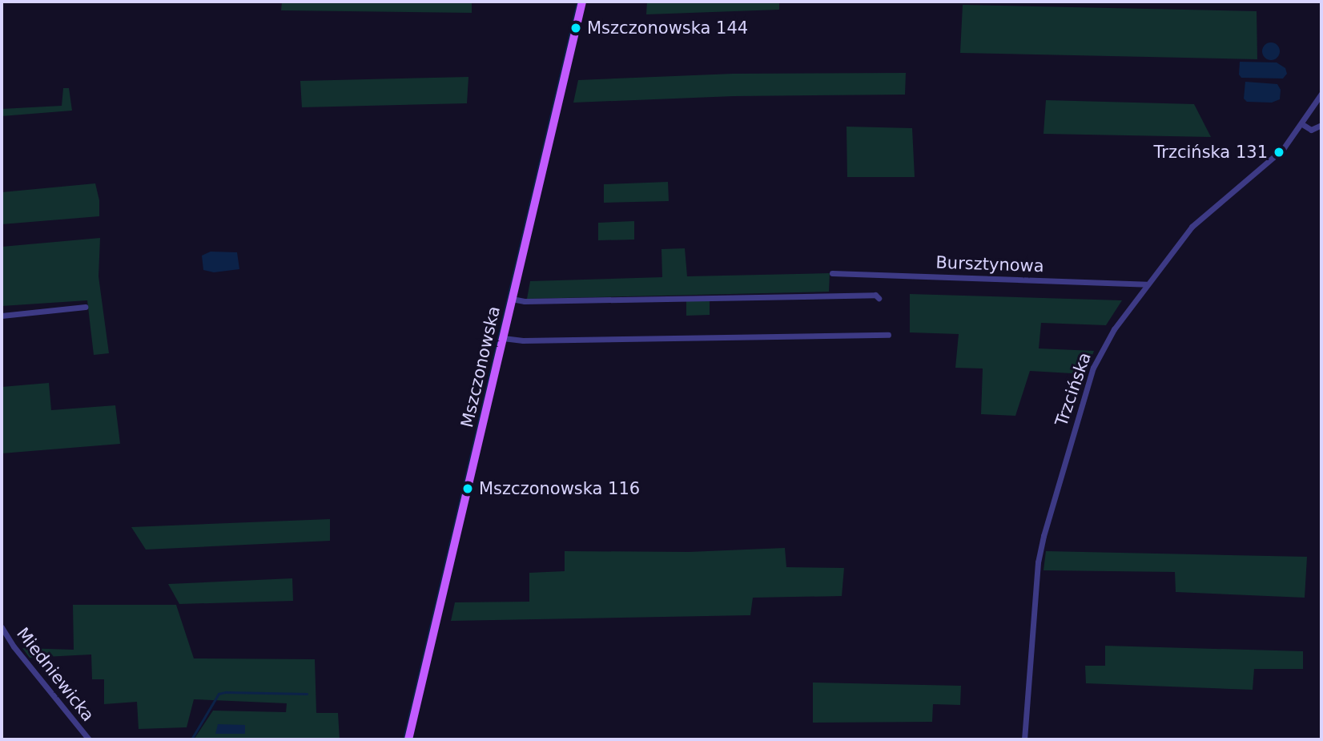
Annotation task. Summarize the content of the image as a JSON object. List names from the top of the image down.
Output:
{
  "streets": {
    "main road": ["Mszczonowska"],
    "street": ["Bursztynowa", "Trzcińska", "Miedniewicka"]
  },
  "crossings": [
    ["Bursztynowa", "Trzcińska"]
  ],
  "places": ["Mszczonowska 144", "Trzcińska 131", "Mszczonowska 116"]
}
